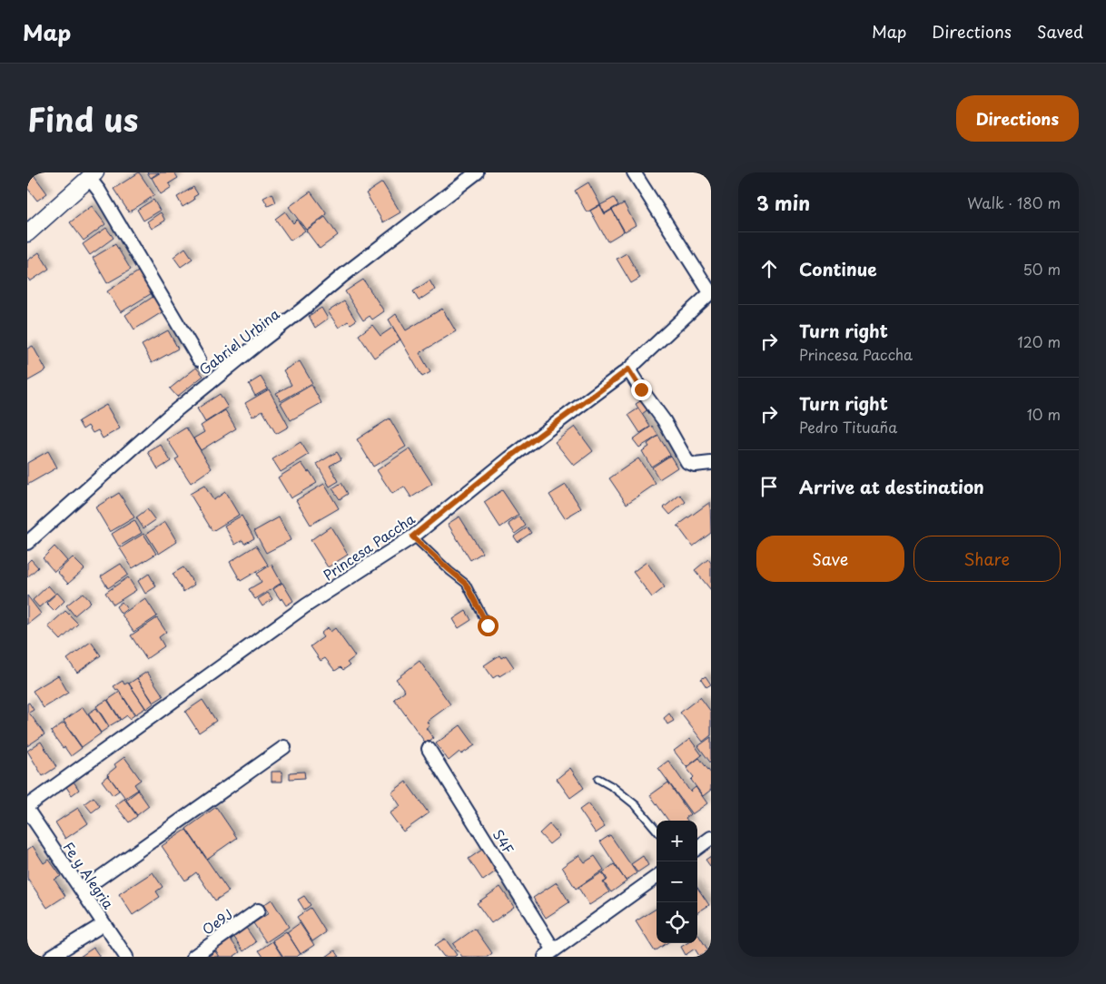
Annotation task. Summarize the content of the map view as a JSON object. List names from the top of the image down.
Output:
{
  "streets": {
    "street": [
      "Gabriel Urbina",
      "Princesa Paccha",
      "S4F",
      "Fe y Alegria",
      "Oe9J"
    ]
  },
  "page": {
    "header": "Map",
    "nav": ["Map", "Directions", "Saved"],
    "title": "Find us",
    "buttons": [
      "Directions",
      ["Save", "Share"]
    ],
    "heading": ["3 min", "Walk · 180 m"],
    "list": [
      ["Continue", "50 m"],
      ["Turn right", "Princesa Paccha", "120 m"],
      ["Turn right", "Pedro Tituaña", "10 m"],
      "Arrive at destination"
    ],
    "map_buttons": ["+", "−"]
  }
}
